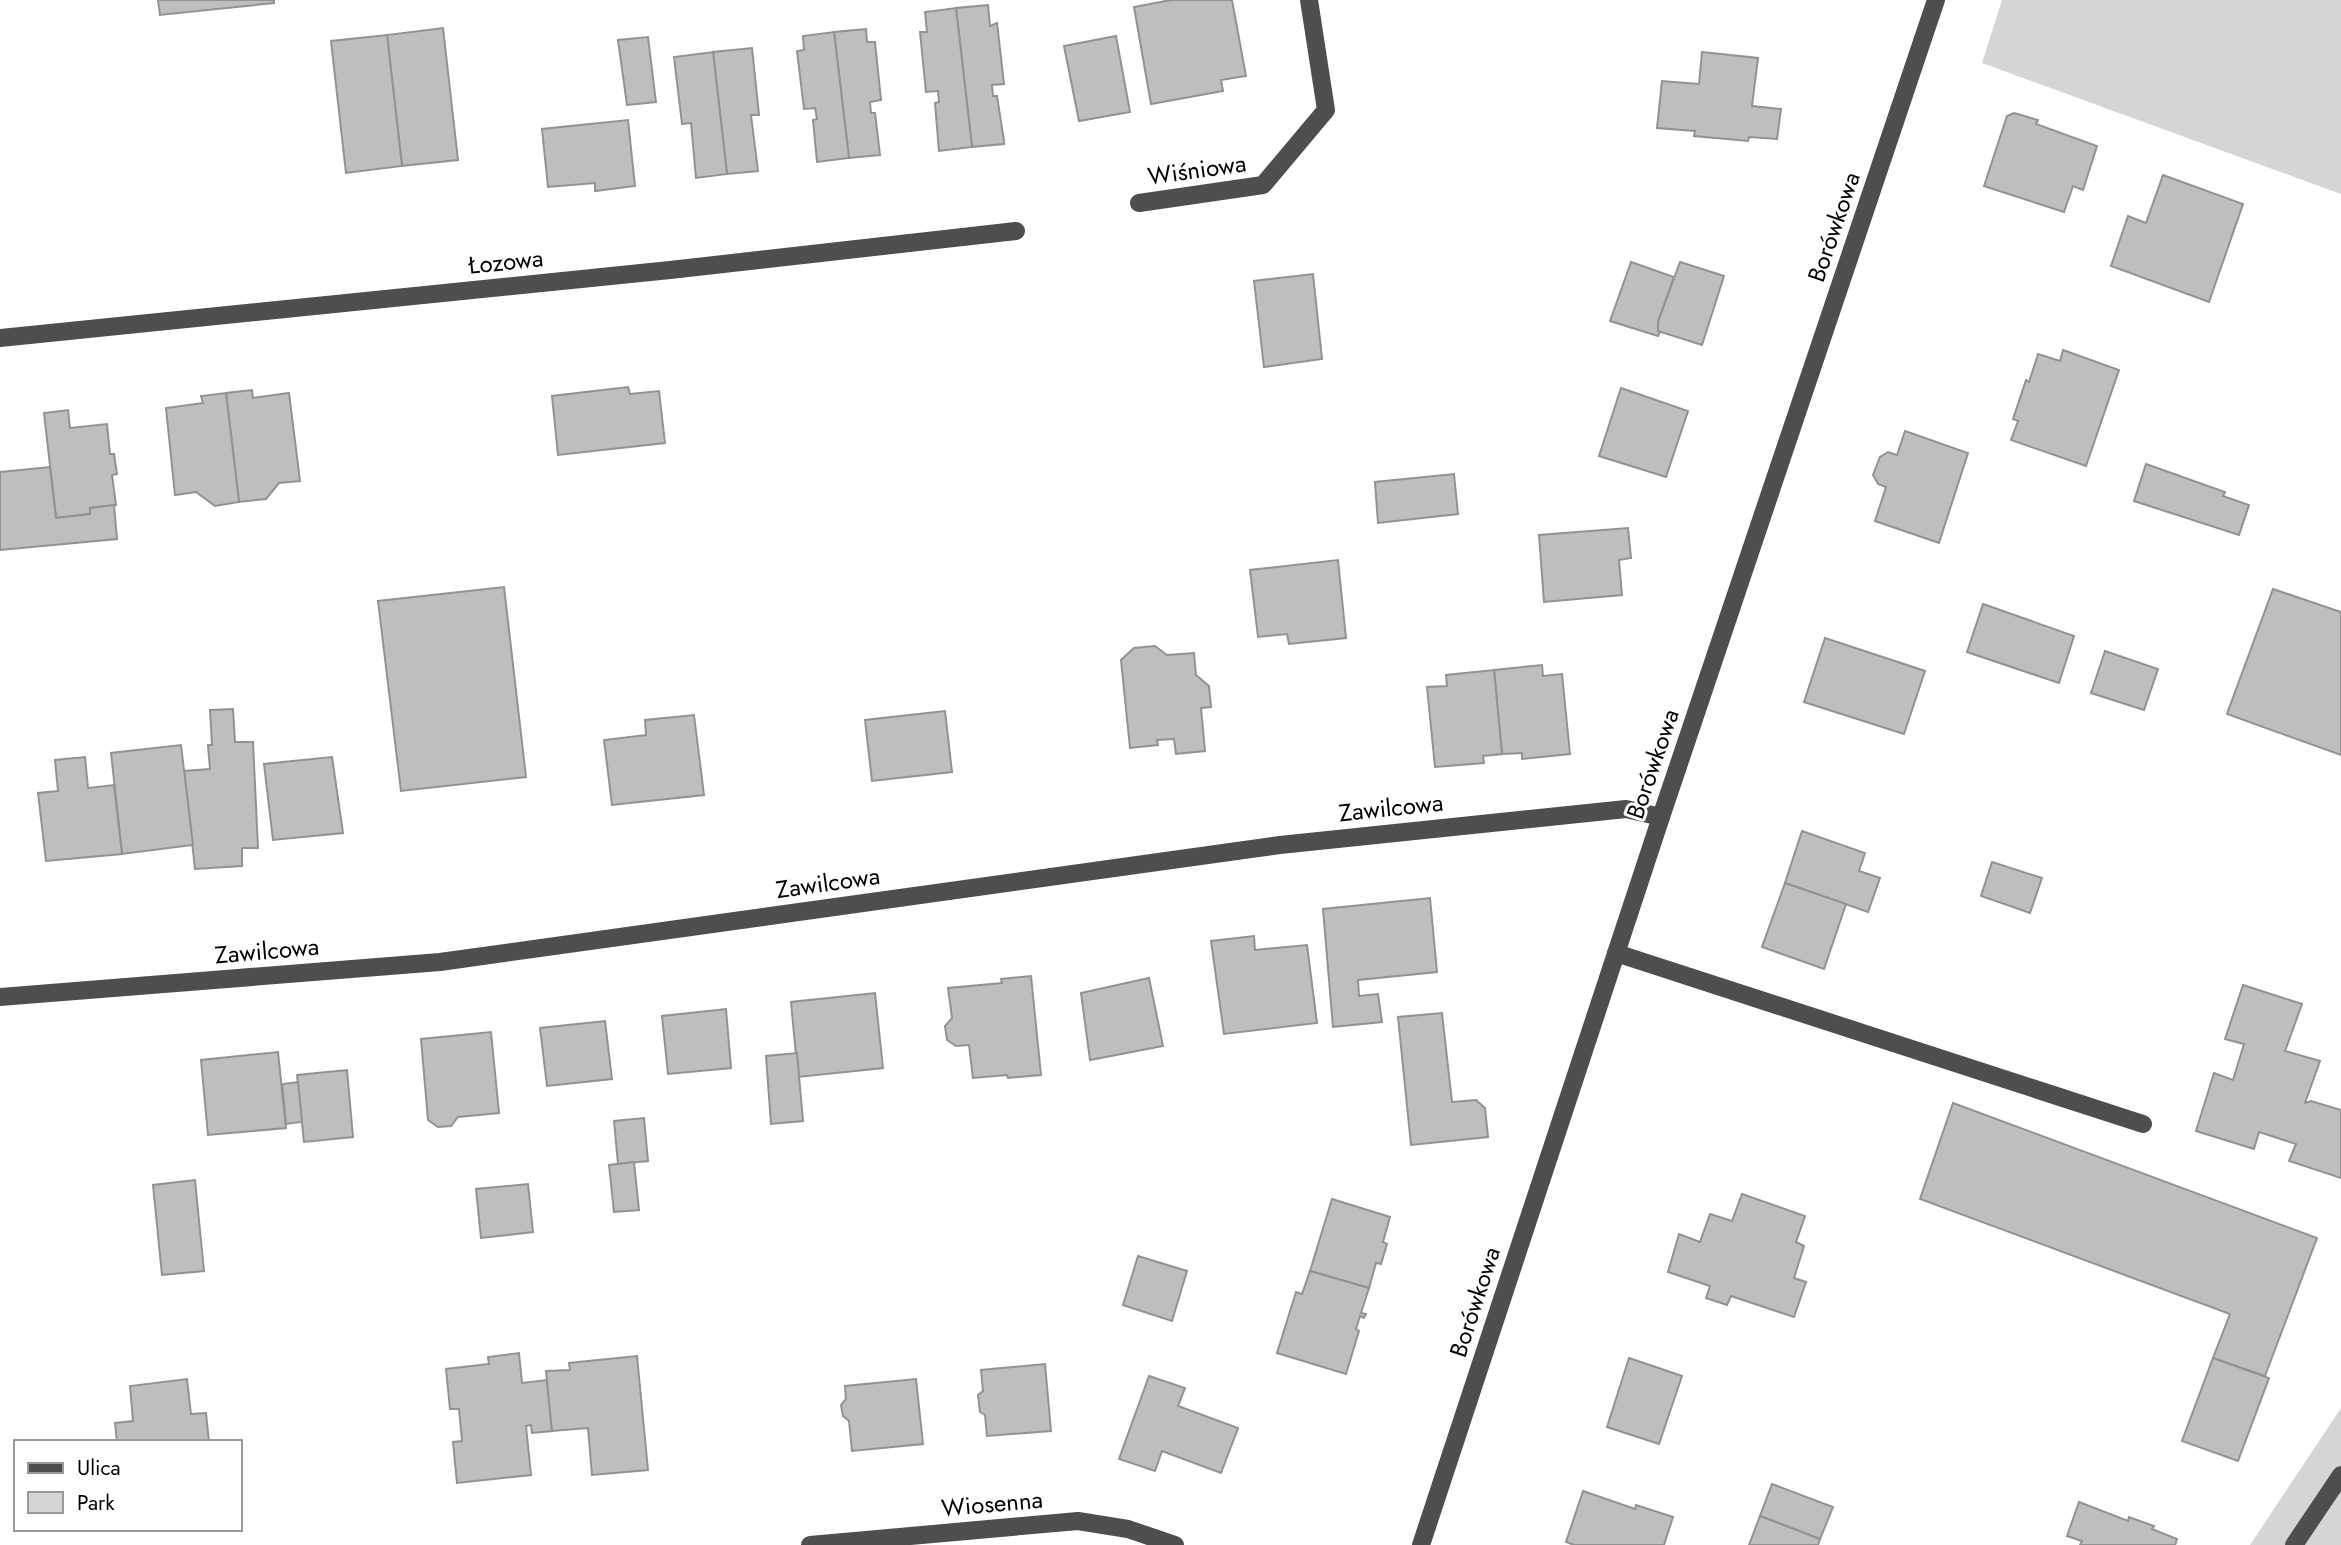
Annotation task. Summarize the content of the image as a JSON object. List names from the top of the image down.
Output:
{
  "streets": {
    "street": [
      "Wiśniowa",
      "Borówkowa",
      "Łozowa",
      "Zawilcowa",
      "Wiosenna"
    ]
  },
  "crossings": [
    ["Borówkowa", "Zawilcowa"]
  ],
  "legend": ["Ulica", "Park"]
}
